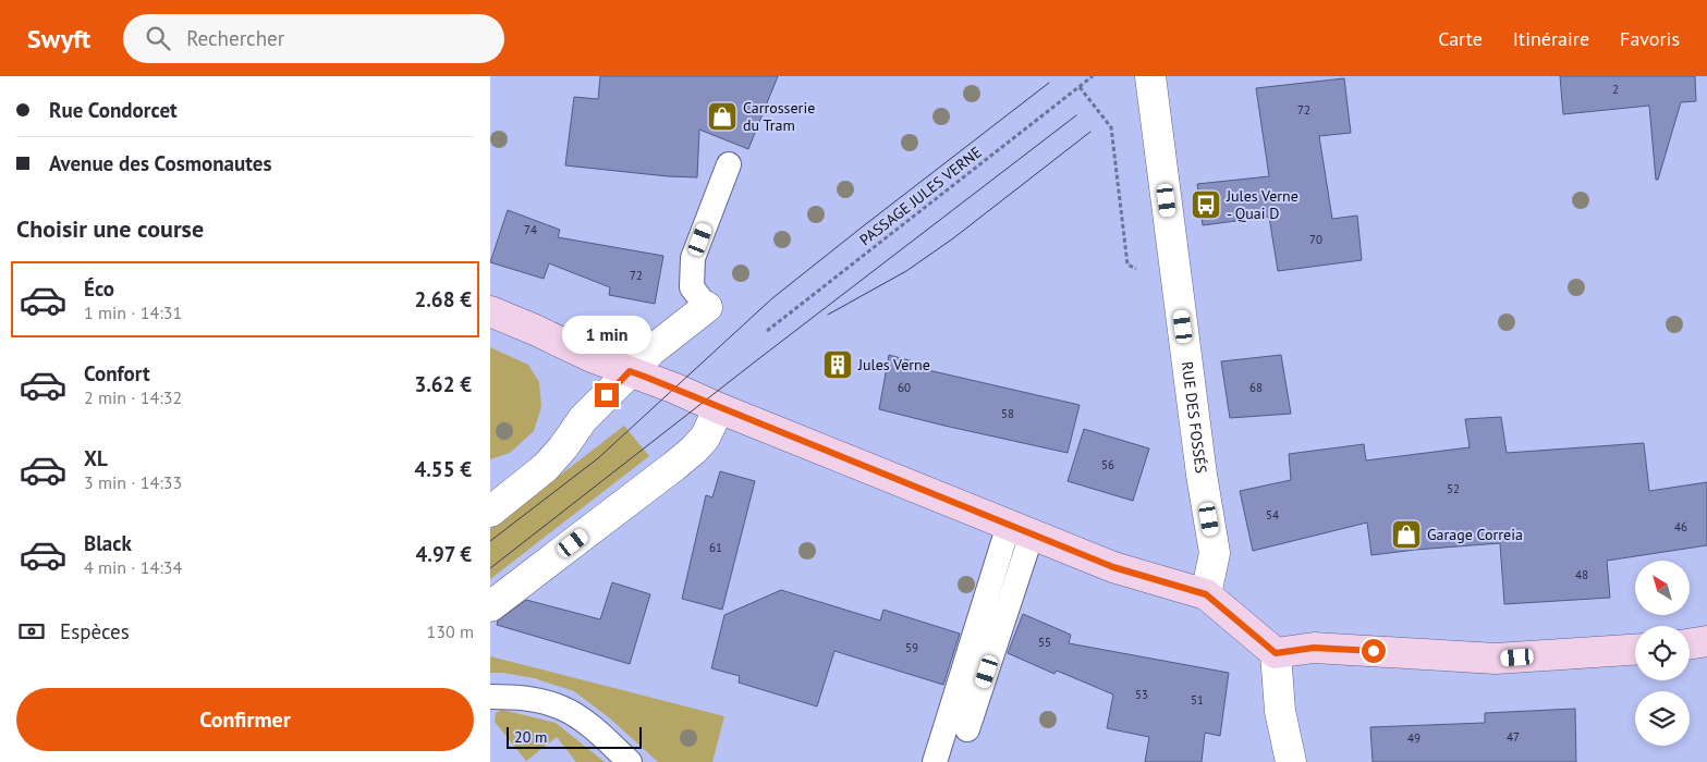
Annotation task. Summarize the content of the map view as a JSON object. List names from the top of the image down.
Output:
{
  "streets": {
    "street": ["RUE DES FOSSÉS"],
    "path": ["PASSAGE JULES VERNE"]
  },
  "places": {
    "shop": ["Carrosserie du Tram", "Garage Correia"],
    "bus stop": ["Jules Verne - Quai D"],
    "building": ["Jules Verne"]
  },
  "house_numbers": [
    "2",
    "72",
    "74",
    "70",
    "72",
    "60",
    "68",
    "58",
    "56",
    "52",
    "54",
    "46",
    "61",
    "48",
    "55",
    "59",
    "53",
    "51",
    "47",
    "49"
  ],
  "scale_bar": "20 m",
  "north": "top left",
  "page": {
    "header": "Swyft",
    "search": "Rechercher",
    "nav": ["Carte", "Itinéraire", "Favoris"],
    "banner": ["Rue Condorcet", "Avenue des Cosmonautes"],
    "heading": "Choisir une course",
    "list": [
      {
        "name": "Éco",
        "note": "1 min · 14:31",
        "value": "2.68 €"
      },
      {
        "name": "Confort",
        "note": "2 min · 14:32",
        "value": "3.62 €"
      },
      {
        "name": "XL",
        "note": "3 min · 14:33",
        "value": "4.55 €"
      },
      {
        "name": "Black",
        "note": "4 min · 14:34",
        "value": "4.97 €"
      }
    ],
    "bubble": "1 min",
    "pay": ["Espèces", "130 m"],
    "buttons": "Confirmer",
    "scale": "20 m"
  }
}
